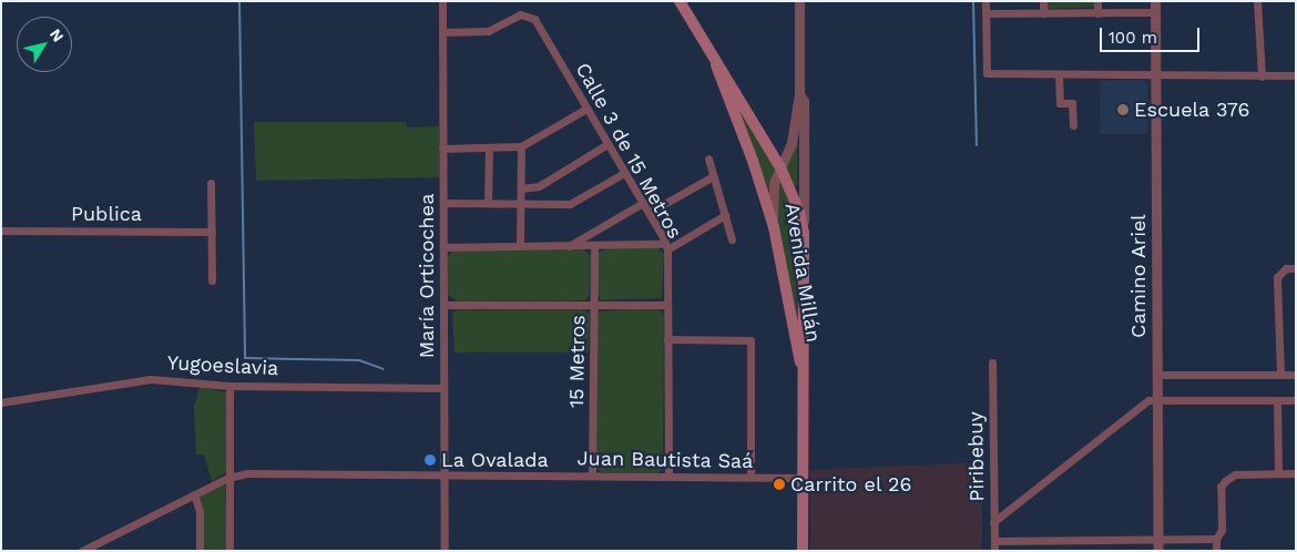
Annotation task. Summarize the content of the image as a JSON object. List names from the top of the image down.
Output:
{
  "streets": {
    "main road": ["Avenida Millán"],
    "street": [
      "Calle 3 de 15 Metros",
      "Publica",
      "María Orticochea",
      "Camino Ariel",
      "15 Metros",
      "Yugoeslavia",
      "Piribebuy",
      "Juan Bautista Saá"
    ]
  },
  "crossings": [
    ["Calle 3 de 15 Metros", "María Orticochea"],
    ["Calle 3 de 15 Metros", "Juan Bautista Saá"],
    ["Avenida Millán", "Juan Bautista Saá"],
    ["María Orticochea", "Yugoeslavia"],
    ["María Orticochea", "Juan Bautista Saá"],
    ["15 Metros", "Juan Bautista Saá"]
  ],
  "places": ["Escuela 376", "La Ovalada", "Carrito el 26"],
  "scale_bar": "100 m",
  "north": "top right"
}
